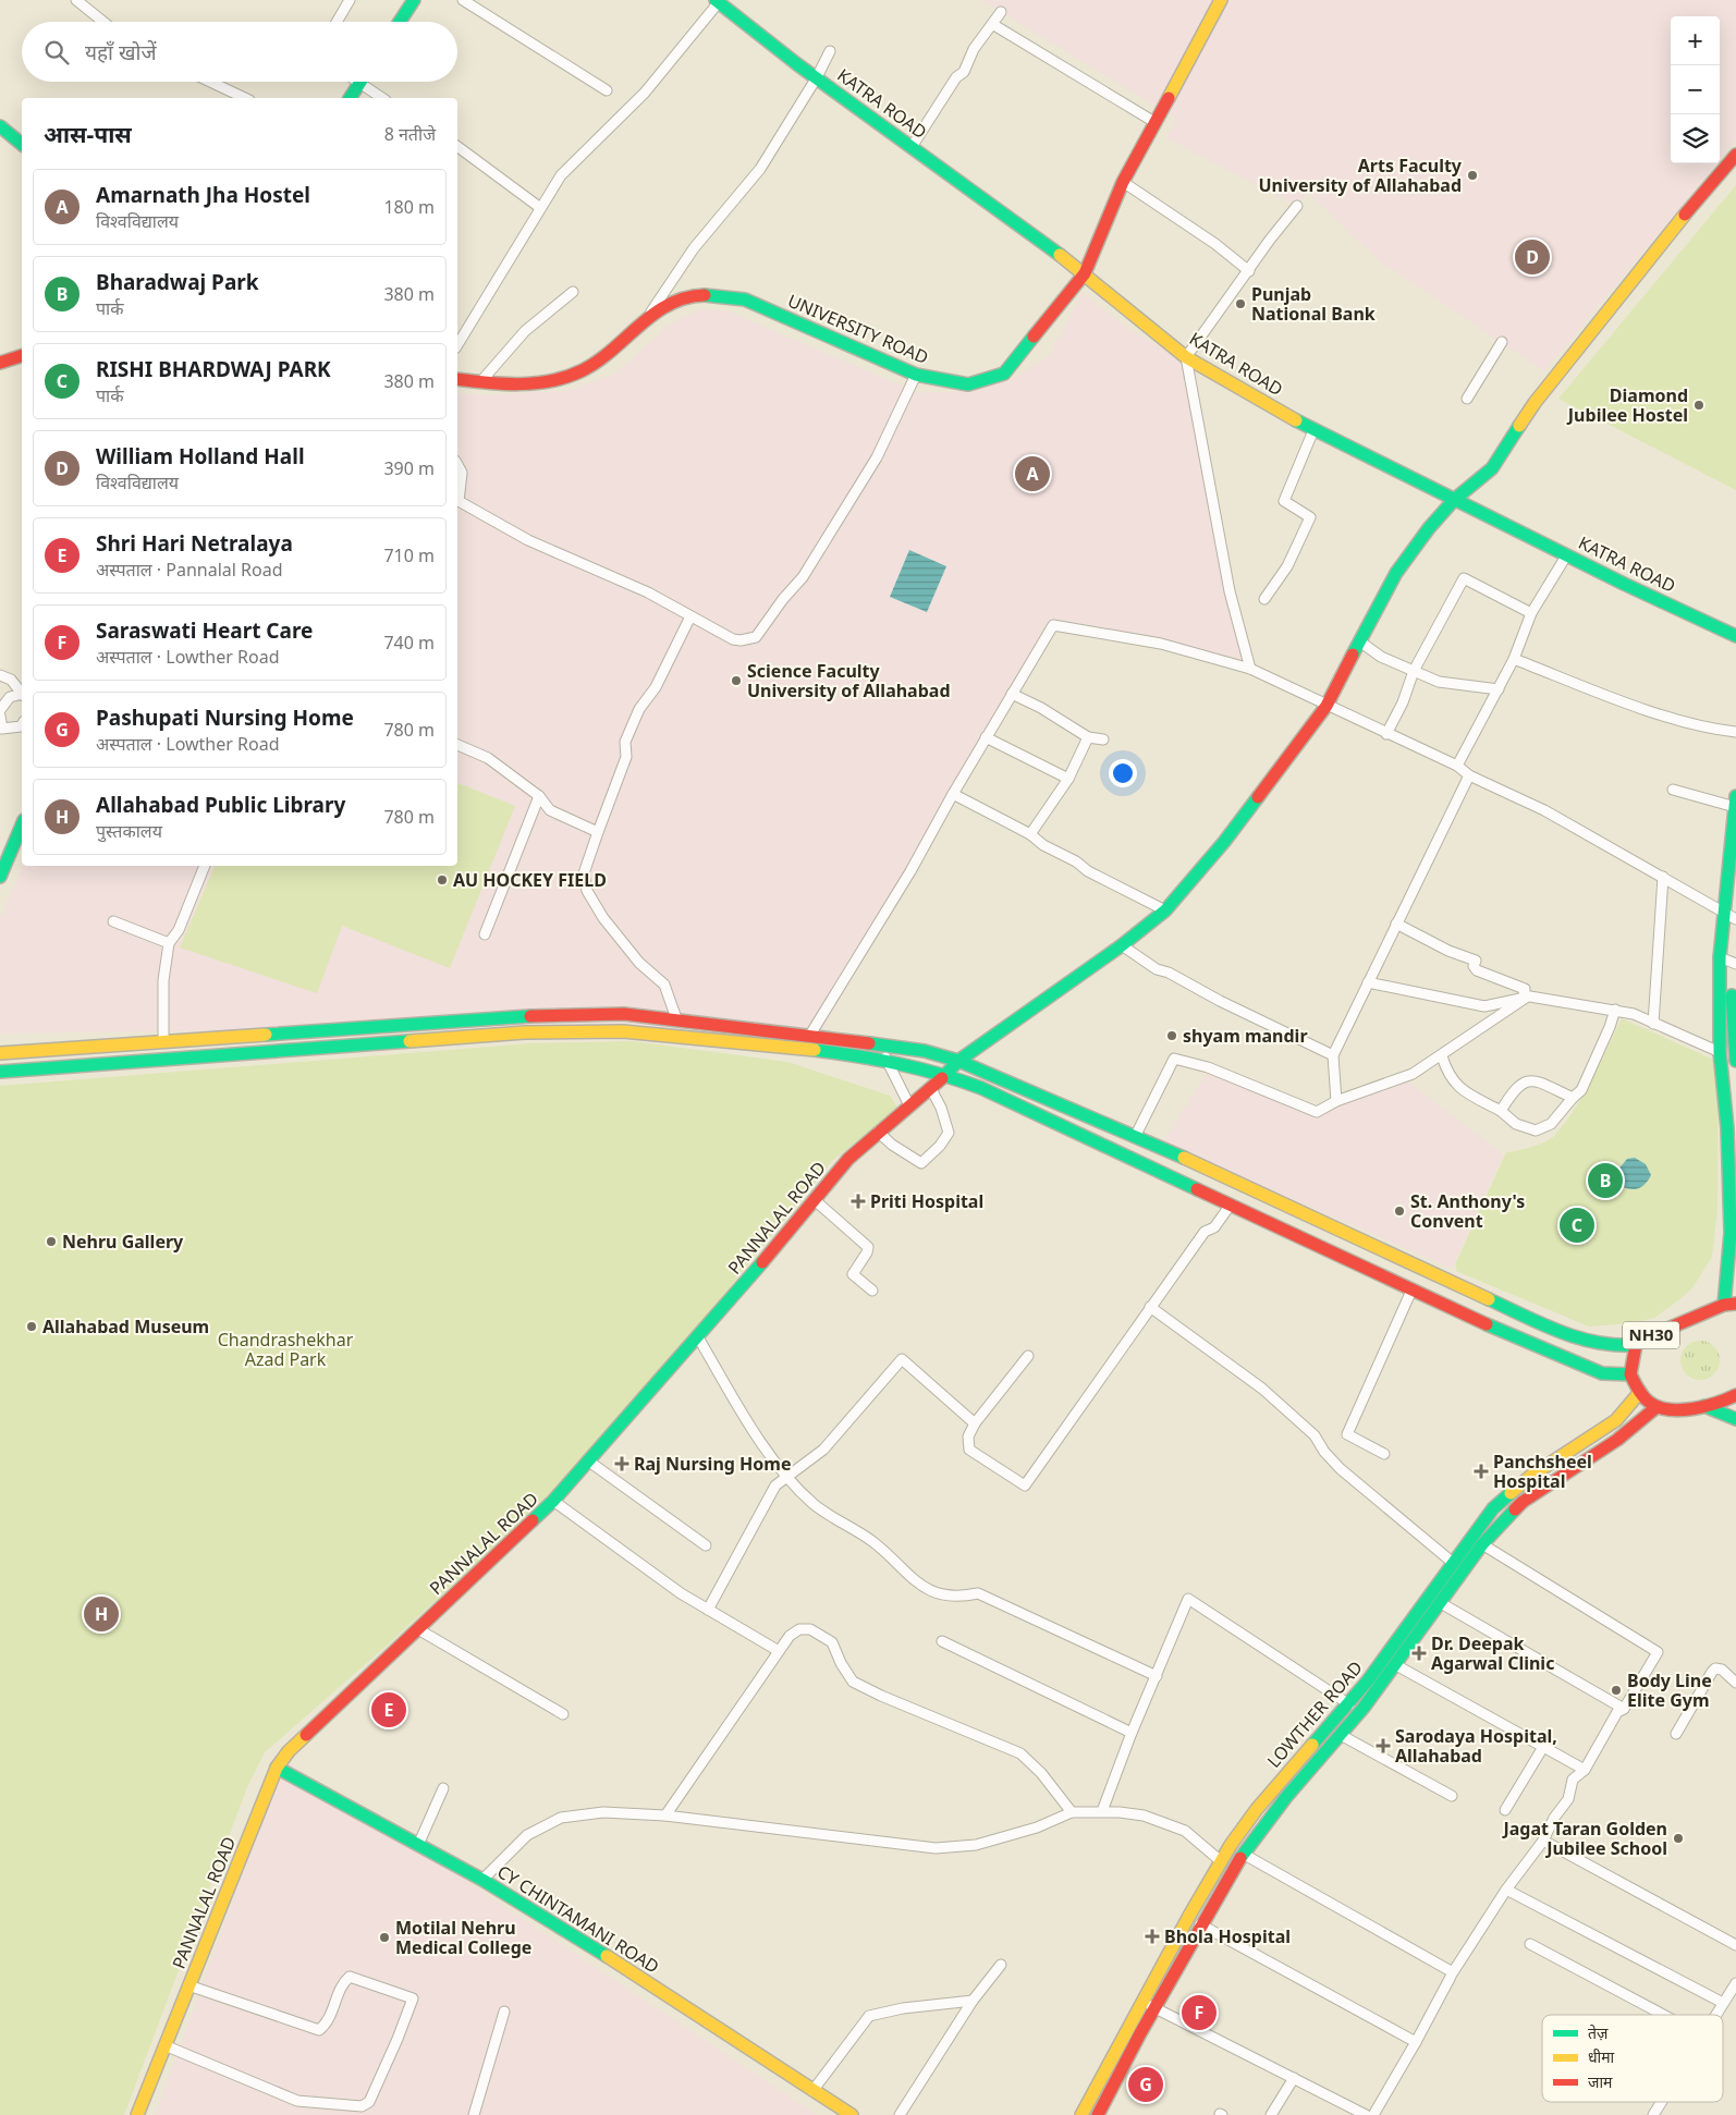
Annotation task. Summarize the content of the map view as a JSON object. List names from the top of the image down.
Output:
{
  "streets": {
    "main road": [
      "KATRA ROAD",
      "UNIVERSITY ROAD",
      "PANNALAL ROAD",
      "NH30",
      "LOWTHER ROAD",
      "CY CHINTAMANI ROAD"
    ]
  },
  "crossings": [
    ["KATRA ROAD", "UNIVERSITY ROAD"],
    ["KATRA ROAD", "PANNALAL ROAD"],
    ["PANNALAL ROAD", "CY CHINTAMANI ROAD"],
    ["NH30", "LOWTHER ROAD"]
  ],
  "parks": ["Chandrashekhar Azad Park"],
  "places": {
    "other": [
      "Arts Faculty University of Allahabad",
      "Punjab National Bank",
      "Diamond Jubilee Hostel",
      "Science Faculty University of Allahabad",
      "AU HOCKEY FIELD",
      "shyam mandir",
      "St. Anthony's Convent",
      "Nehru Gallery",
      "Allahabad Museum",
      "Body Line Elite Gym",
      "Jagat Taran Golden Jubilee School",
      "Motilal Nehru Medical College"
    ],
    "health": [
      "Priti Hospital",
      "Raj Nursing Home",
      "Panchsheel Hospital",
      "Dr. Deepak Agarwal Clinic",
      "Sarodaya Hospital, Allahabad",
      "Bhola Hospital"
    ]
  },
  "legend": ["तेज़", "धीमा", "जाम"],
  "page": {
    "map_buttons": ["+", "−"],
    "search": "यहाँ खोजें",
    "heading": ["आस-पास", "8 नतीजे"],
    "list": [
      {
        "mark": "A",
        "name": "Amarnath Jha Hostel",
        "note": "विश्वविद्यालय",
        "value": "180 m"
      },
      {
        "mark": "B",
        "name": "Bharadwaj Park",
        "note": "पार्क",
        "value": "380 m"
      },
      {
        "mark": "C",
        "name": "RISHI BHARDWAJ PARK",
        "note": "पार्क",
        "value": "380 m"
      },
      {
        "mark": "D",
        "name": "William Holland Hall",
        "note": "विश्वविद्यालय",
        "value": "390 m"
      },
      {
        "mark": "E",
        "name": "Shri Hari Netralaya",
        "note": "अस्पताल · Pannalal Road",
        "value": "710 m"
      },
      {
        "mark": "F",
        "name": "Saraswati Heart Care",
        "note": "अस्पताल · Lowther Road",
        "value": "740 m"
      },
      {
        "mark": "G",
        "name": "Pashupati Nursing Home",
        "note": "अस्पताल · Lowther Road",
        "value": "780 m"
      },
      {
        "mark": "H",
        "name": "Allahabad Public Library",
        "note": "पुस्तकालय",
        "value": "780 m"
      }
    ],
    "pins": [
      "D",
      "A",
      "B",
      "C",
      "H",
      "E",
      "F",
      "G"
    ]
  }
}
